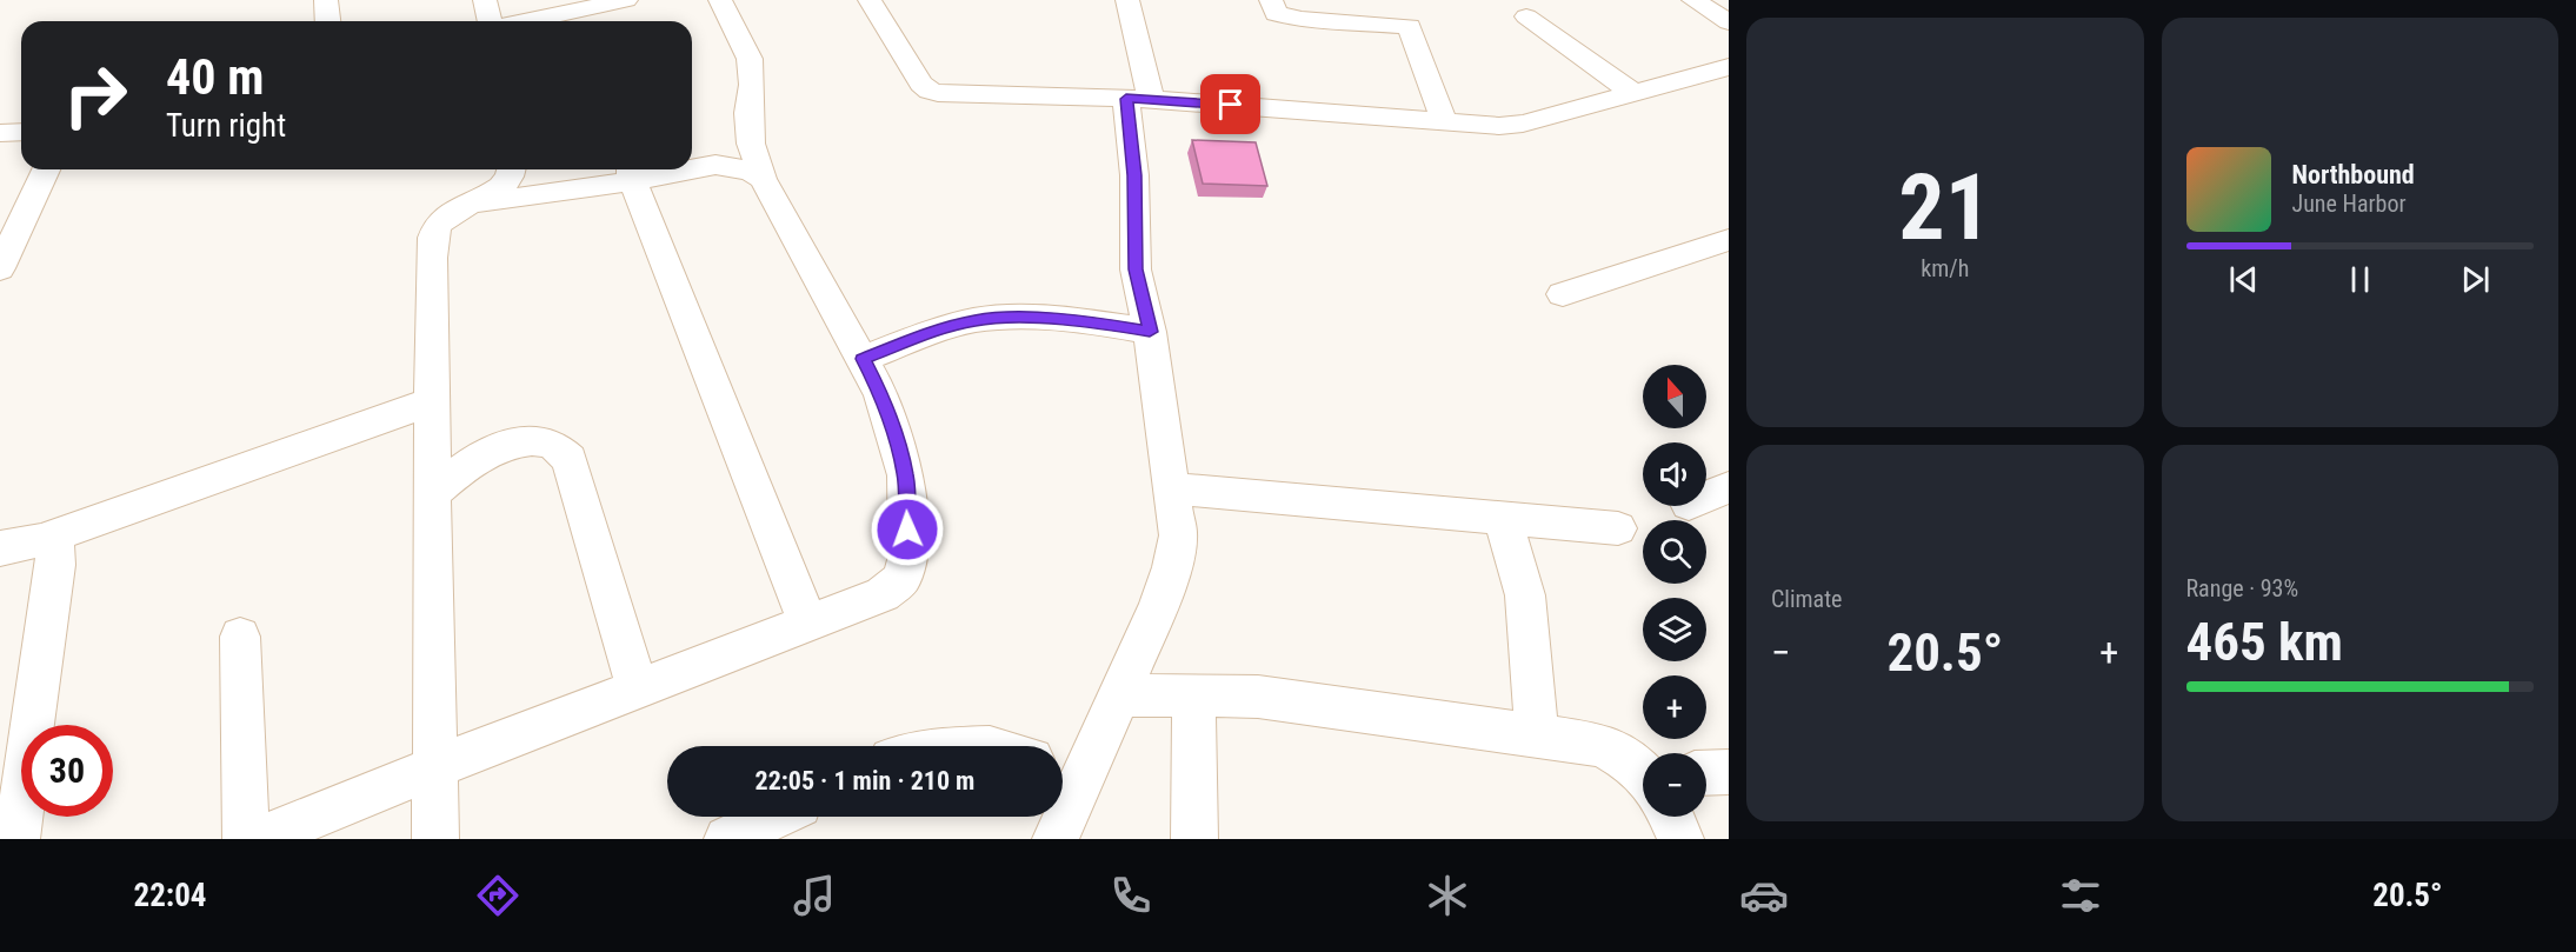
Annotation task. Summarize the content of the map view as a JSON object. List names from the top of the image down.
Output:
{
  "north": "top",
  "page": {
    "tile": [
      ["21", "km/h"],
      "Climate",
      ["Range · 93%", "465 km"]
    ],
    "turn": ["40 m", "Turn right"],
    "song": ["Northbound", "June Harbor"],
    "map_buttons": ["+", "−"],
    "heat": ["−", "20.5°", "+"],
    "limit": "30",
    "trip": "22:05 · 1 min · 210 m",
    "tabs": ["22:04", "20.5°"]
  }
}
